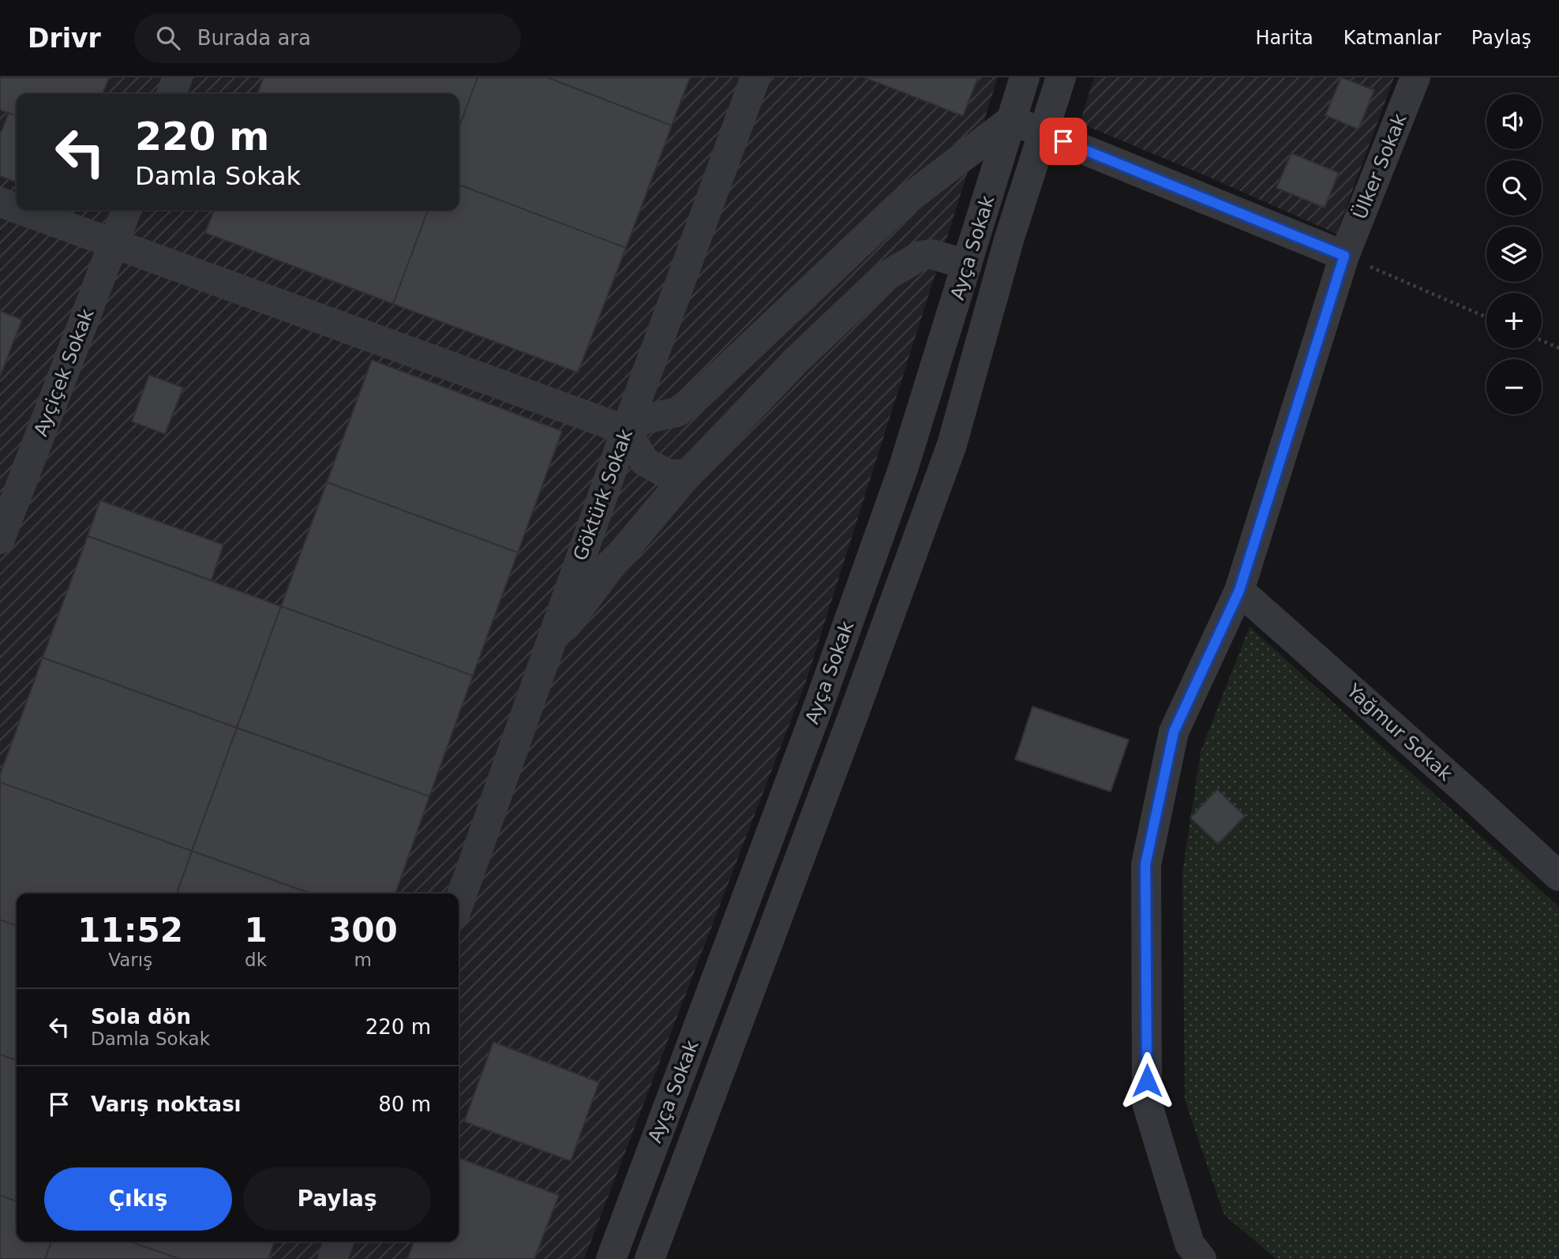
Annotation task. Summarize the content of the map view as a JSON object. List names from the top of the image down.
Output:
{
  "streets": {
    "street": [
      "Ülker Sokak",
      "Ayça Sokak",
      "Ayçiçek Sokak",
      "Göktürk Sokak",
      "Yağmur Sokak"
    ]
  },
  "crossings": [
    ["Ülker Sokak", "Yağmur Sokak"]
  ],
  "page": {
    "header": "Drivr",
    "search": "Burada ara",
    "nav": ["Harita", "Katmanlar", "Paylaş"],
    "map_buttons": ["+", "−"],
    "turn": ["220 m", "Damla Sokak"],
    "eta": [
      "11:52",
      "Varış",
      "1",
      "dk",
      "300",
      "m"
    ],
    "list": [
      {
        "name": "Sola dön",
        "note": "Damla Sokak",
        "value": "220 m"
      },
      {
        "name": "Varış noktası",
        "value": "80 m"
      }
    ],
    "buttons": ["Çıkış", "Paylaş"]
  }
}
